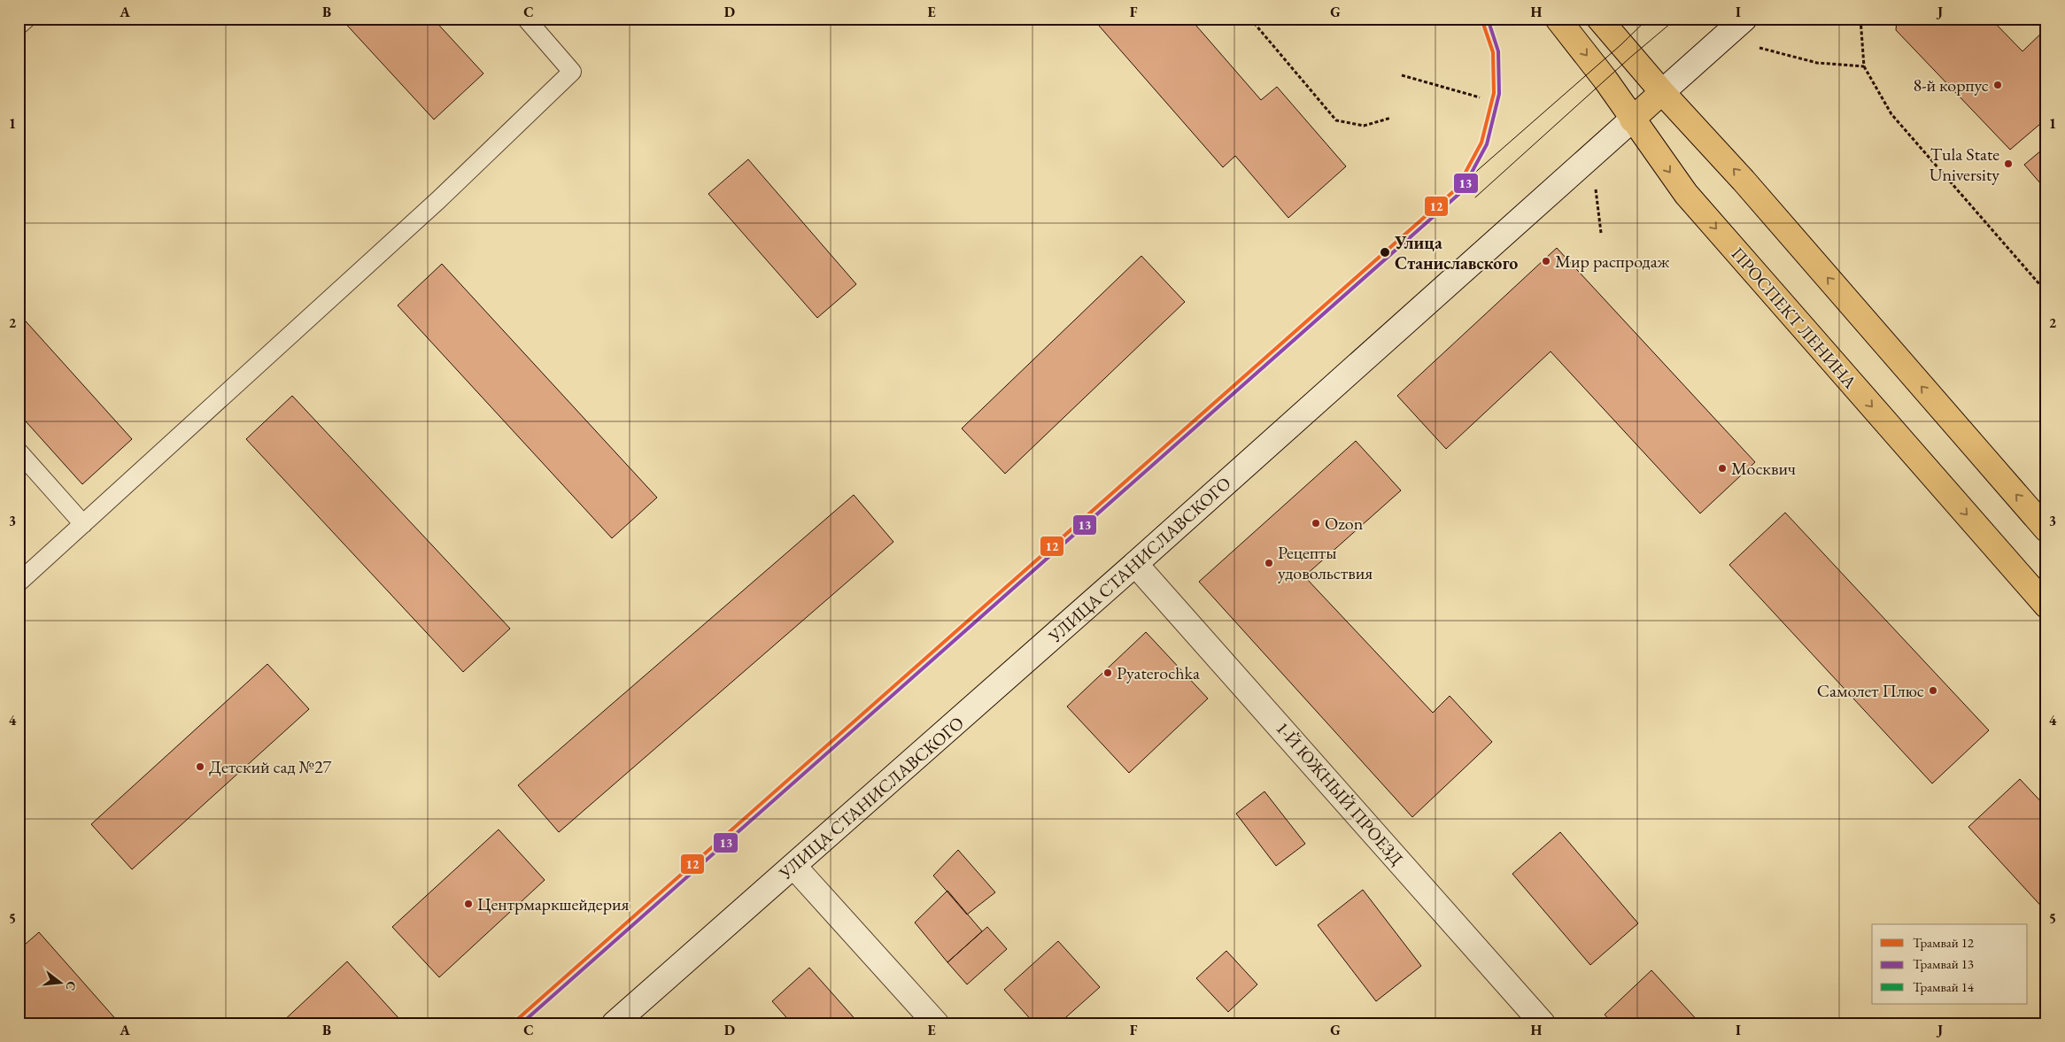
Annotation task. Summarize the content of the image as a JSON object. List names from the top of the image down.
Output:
{
  "streets": {
    "main road": ["ПРОСПЕКТ ЛЕНИНА", "УЛИЦА СТАНИСЛАВСКОГО", "1-Й ЮЖНЫЙ ПРОЕЗД"]
  },
  "crossings": [
    ["ПРОСПЕКТ ЛЕНИНА", "УЛИЦА СТАНИСЛАВСКОГО"],
    ["УЛИЦА СТАНИСЛАВСКОГО", "1-Й ЮЖНЫЙ ПРОЕЗД"]
  ],
  "places": [
    "8-й корпус",
    "Tula State University",
    "Улица Станиславского",
    "Мир распродаж",
    "Москвич",
    "Ozon",
    "Рецепты удовольствия",
    "Pyaterochka",
    "Самолет Плюс",
    "Детский сад №27",
    "Центрмаркшейдерия"
  ],
  "lines": ["tram line 12", "tram line 13", "tram line 14"],
  "legend": ["Трамвай 12", "Трамвай 13", "Трамвай 14"],
  "north": "right",
  "grid": {
    "columns": [
      "A",
      "B",
      "C",
      "D",
      "E",
      "F",
      "G",
      "H",
      "I",
      "J"
    ],
    "rows": [
      "1",
      "2",
      "3",
      "4",
      "5"
    ]
  }
}
